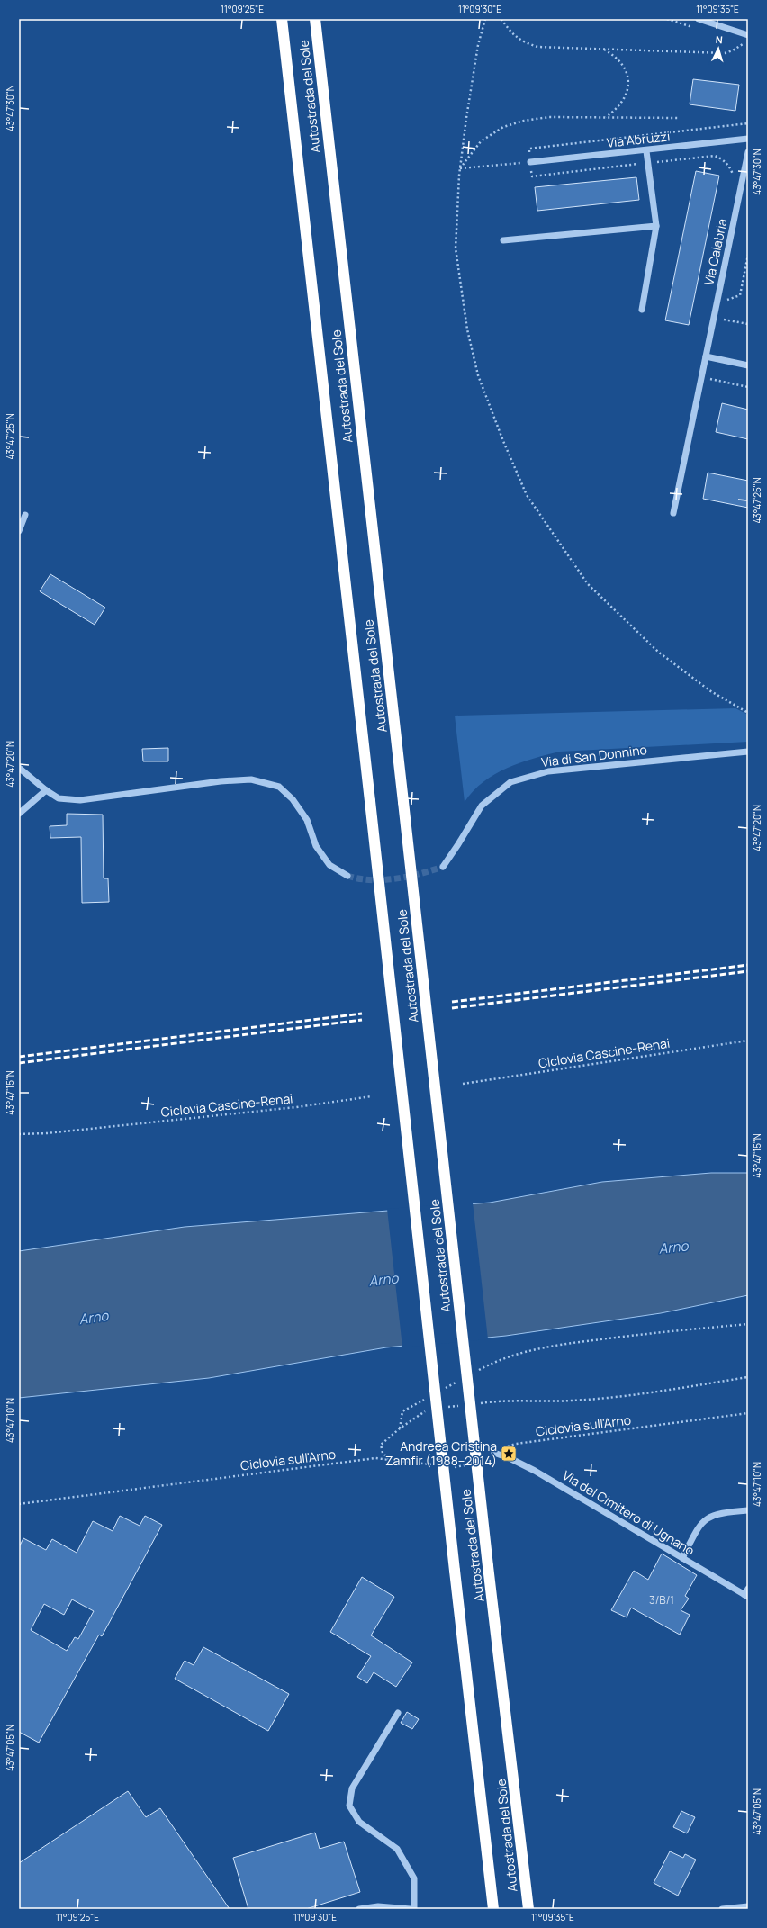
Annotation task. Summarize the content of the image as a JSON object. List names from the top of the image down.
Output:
{
  "streets": {
    "highway": ["Autostrada del Sole"],
    "street": [
      "Via Abruzzi",
      "Via Calabria",
      "Via di San Donnino",
      "Via del Cimitero di Ugnano"
    ],
    "path": ["Ciclovia Cascine-Renai", "Ciclovia sull'Arno"]
  },
  "crossings": [
    ["Ciclovia sull'Arno", "Via del Cimitero di Ugnano"]
  ],
  "water": ["Arno"],
  "places": {
    "place": ["Andreea Cristina Zamfir (1988–2014)"]
  },
  "house_numbers": ["3/B/1"],
  "north": "top",
  "coordinates": [
    "11°09'25\"E",
    "11°09'30\"E",
    "11°09'35\"E",
    "43°47'30\"N",
    "43°47'25\"N",
    "43°47'20\"N",
    "43°47'15\"N",
    "43°47'10\"N",
    "43°47'05\"N"
  ]
}
